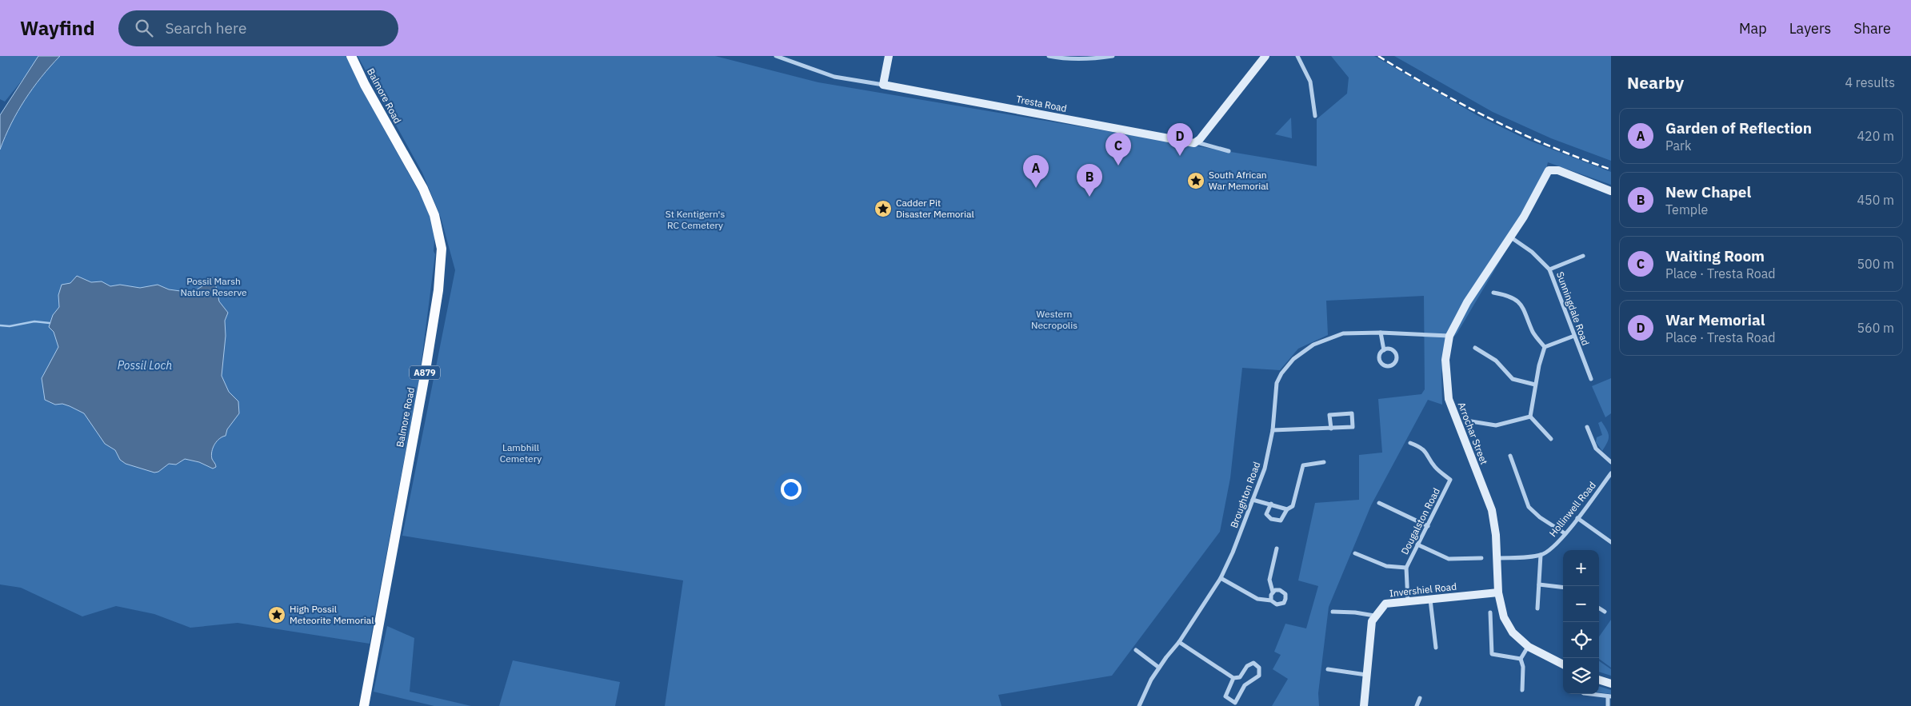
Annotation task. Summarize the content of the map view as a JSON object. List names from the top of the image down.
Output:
{
  "streets": {
    "main road": ["Balmore Road", "A879"],
    "street": [
      "Tresta Road",
      "Sunningdale Road",
      "Arrochar Street",
      "Broughton Road",
      "Hollinwell Road",
      "Dougalston Road",
      "Invershiel Road"
    ]
  },
  "crossings": [
    ["Sunningdale Road", "Arrochar Street"],
    ["Arrochar Street", "Broughton Road"],
    ["Arrochar Street", "Invershiel Road"],
    ["Dougalston Road", "Invershiel Road"]
  ],
  "water": ["Possil Loch"],
  "parks": [
    "St Kentigern's RC Cemetery",
    "Possil Marsh Nature Reserve",
    "Western Necropolis",
    "Lambhill Cemetery"
  ],
  "places": {
    "place": ["South African War Memorial", "Cadder Pit Disaster Memorial", "High Possil Meteorite Memorial"]
  },
  "page": {
    "header": "Wayfind",
    "search": "Search here",
    "nav": ["Map", "Layers", "Share"],
    "heading": ["Nearby", "4 results"],
    "list": [
      {
        "mark": "A",
        "name": "Garden of Reflection",
        "note": "Park",
        "value": "420 m"
      },
      {
        "mark": "B",
        "name": "New Chapel",
        "note": "Temple",
        "value": "450 m"
      },
      {
        "mark": "C",
        "name": "Waiting Room",
        "note": "Place · Tresta Road",
        "value": "500 m"
      },
      {
        "mark": "D",
        "name": "War Memorial",
        "note": "Place · Tresta Road",
        "value": "560 m"
      }
    ],
    "pins": [
      "D",
      "C",
      "A",
      "B"
    ],
    "map_buttons": ["+", "−"]
  }
}
